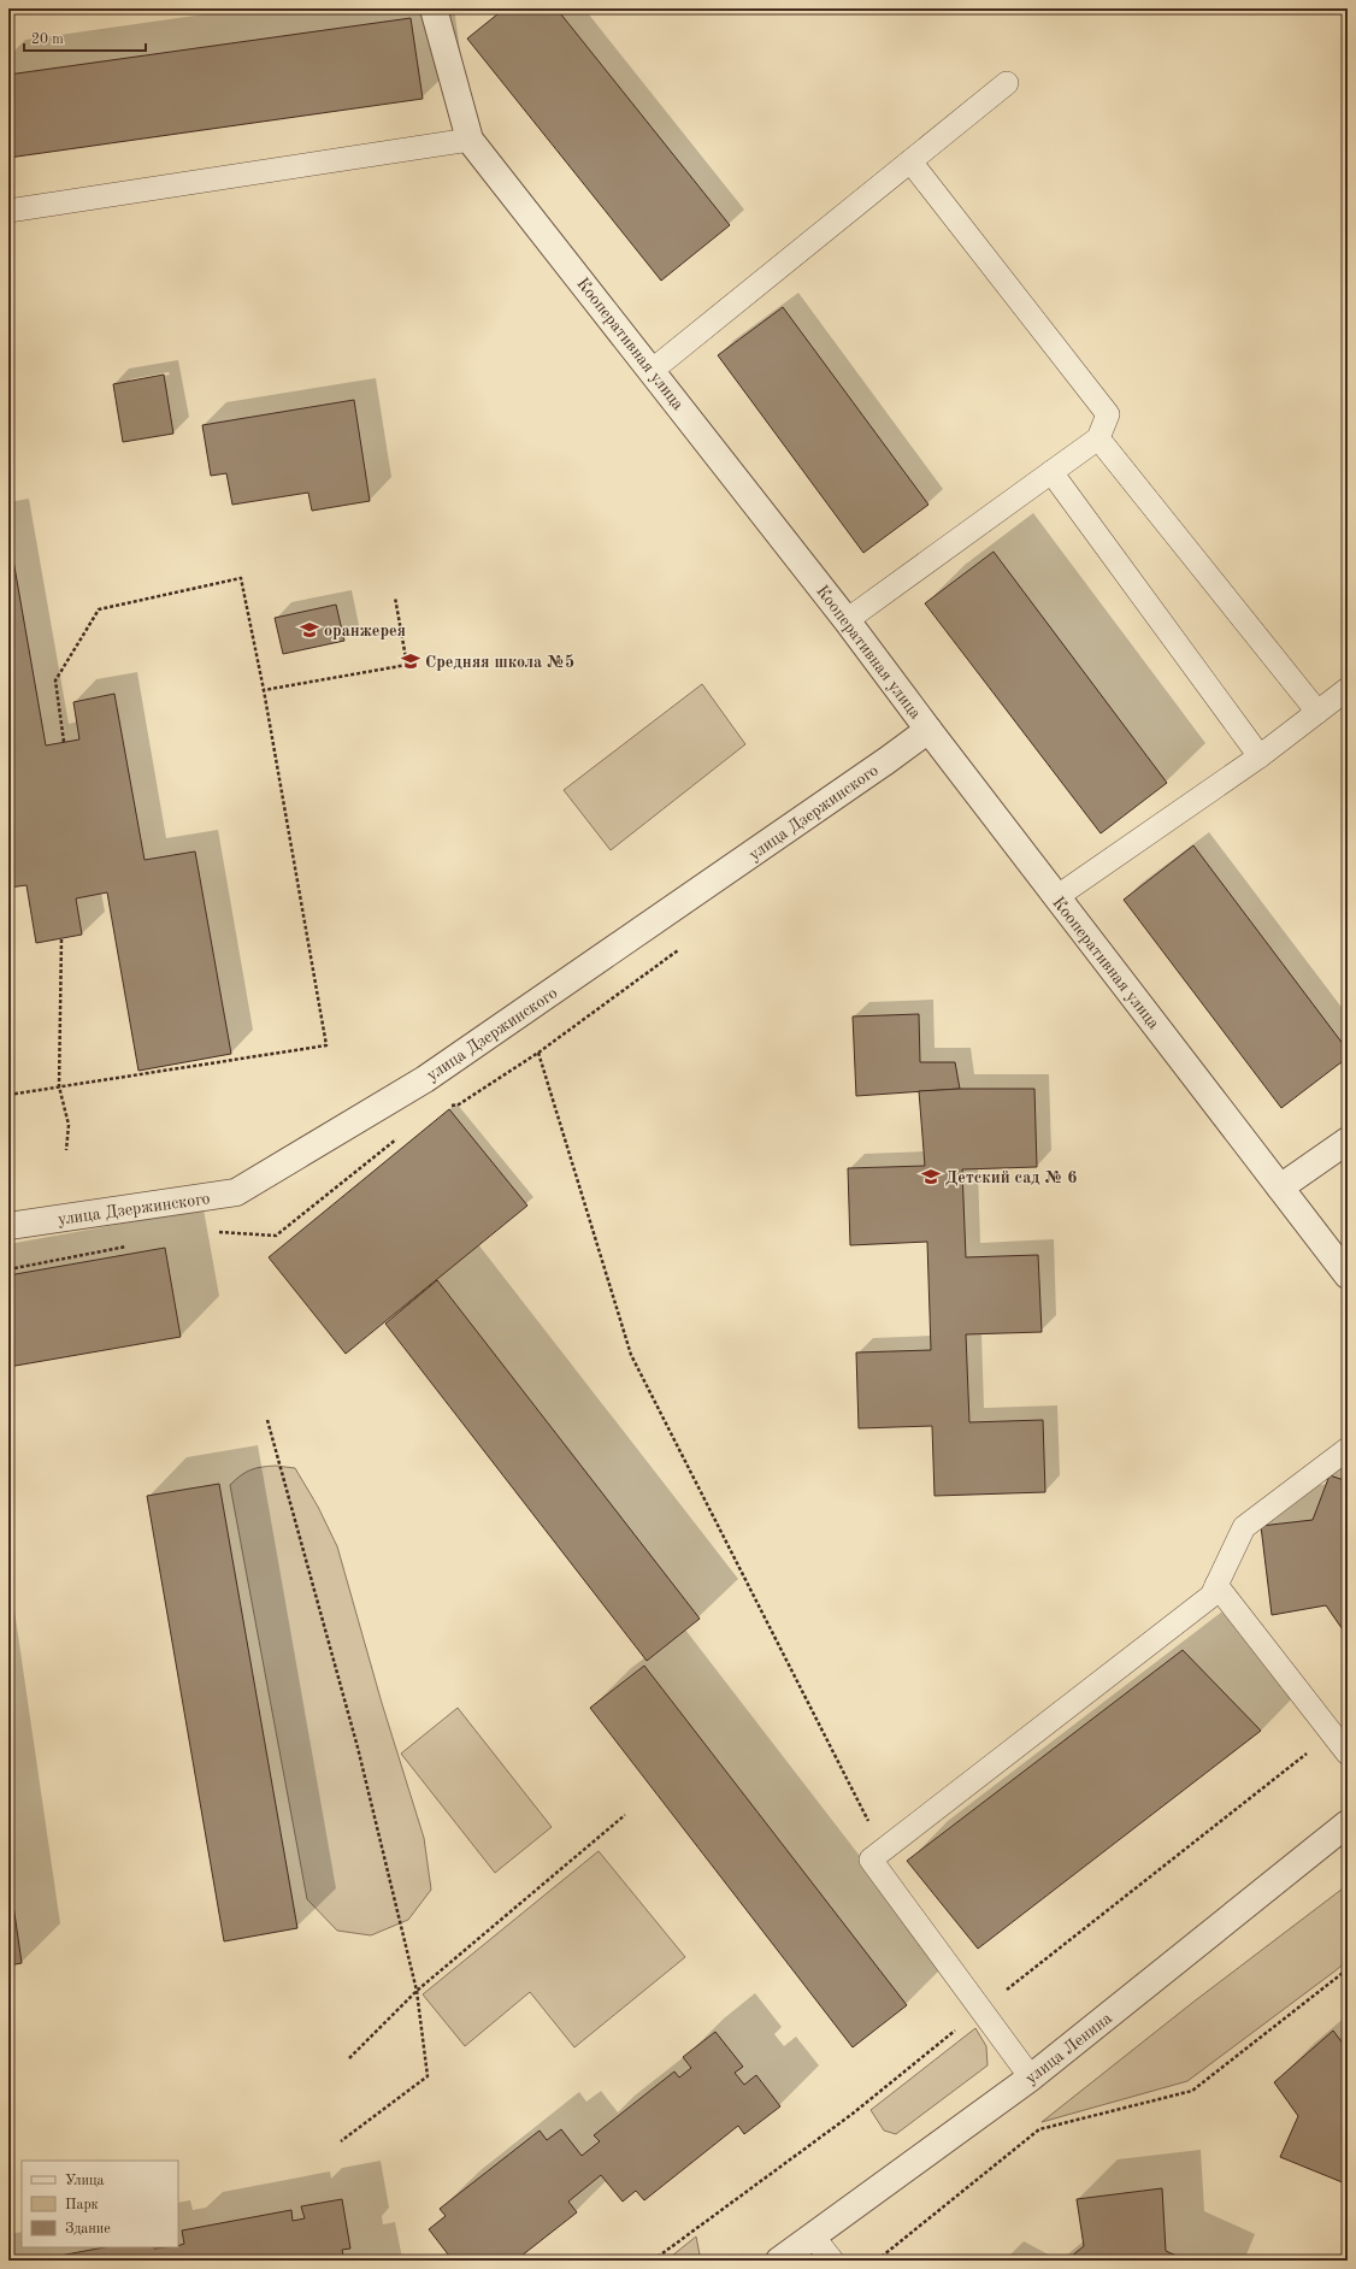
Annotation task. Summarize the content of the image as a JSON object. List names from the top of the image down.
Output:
{
  "streets": {
    "street": ["Кооперативная улица", "улица Дзержинского", "улица Ленина"]
  },
  "crossings": [
    ["Кооперативная улица", "улица Дзержинского"]
  ],
  "places": {
    "school or university": ["оранжерея", "Средняя школа №5", "Детский сад № 6"]
  },
  "legend": ["Улица", "Парк", "Здание"],
  "scale_bar": "20 m"
}
